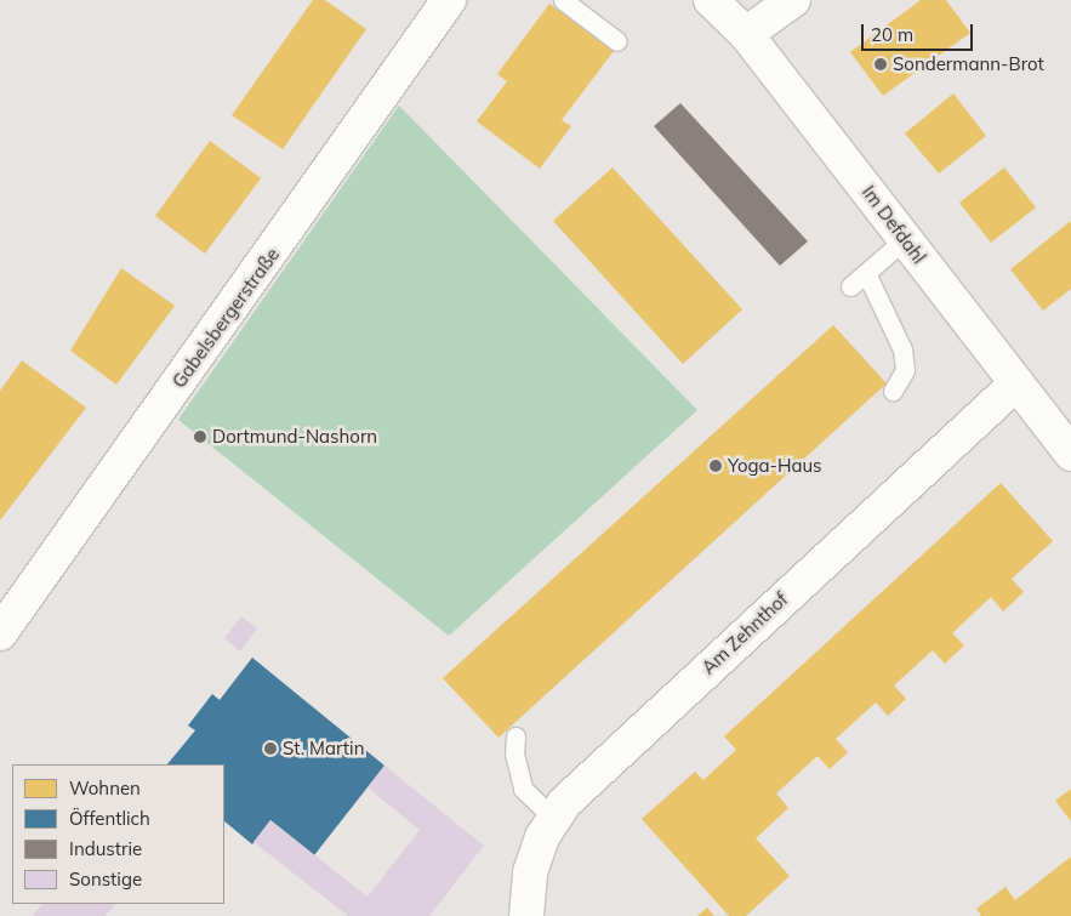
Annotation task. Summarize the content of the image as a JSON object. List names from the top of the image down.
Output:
{
  "streets": {
    "street": ["Im Defdahl", "Gabelsbergerstraße", "Am Zehnthof"]
  },
  "crossings": [
    ["Im Defdahl", "Am Zehnthof"]
  ],
  "places": [
    "Sondermann-Brot",
    "Dortmund-Nashorn",
    "Yoga-Haus",
    "St. Martin"
  ],
  "legend": [
    "Wohnen",
    "Öffentlich",
    "Industrie",
    "Sonstige"
  ],
  "scale_bar": "20 m"
}
